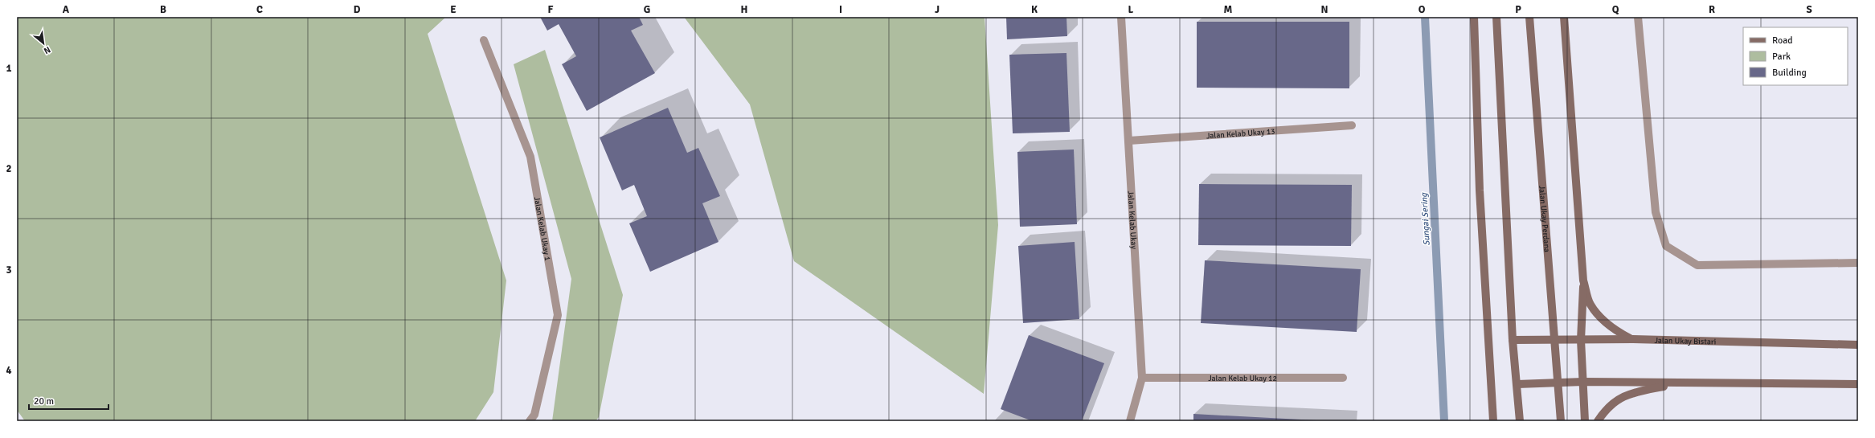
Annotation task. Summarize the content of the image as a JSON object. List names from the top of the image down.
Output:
{
  "streets": {
    "street": [
      "Jalan Kelab Ukay 13",
      "Jalan Kelab Ukay",
      "Jalan Ukay Perdana",
      "Jalan Kelab Ukay 1",
      "Jalan Ukay Bistari",
      "Jalan Kelab Ukay 12"
    ]
  },
  "crossings": [
    ["Jalan Kelab Ukay 13", "Jalan Kelab Ukay"],
    ["Jalan Kelab Ukay", "Jalan Kelab Ukay 12"]
  ],
  "water": ["Sungai Sering"],
  "legend": ["Road", "Park", "Building"],
  "scale_bar": "20 m",
  "north": "bottom right",
  "grid": {
    "columns": [
      "A",
      "B",
      "C",
      "D",
      "E",
      "F",
      "G",
      "H",
      "I",
      "J",
      "K",
      "L",
      "M",
      "N",
      "O",
      "P",
      "Q",
      "R",
      "S"
    ],
    "rows": [
      "1",
      "2",
      "3",
      "4"
    ]
  }
}
